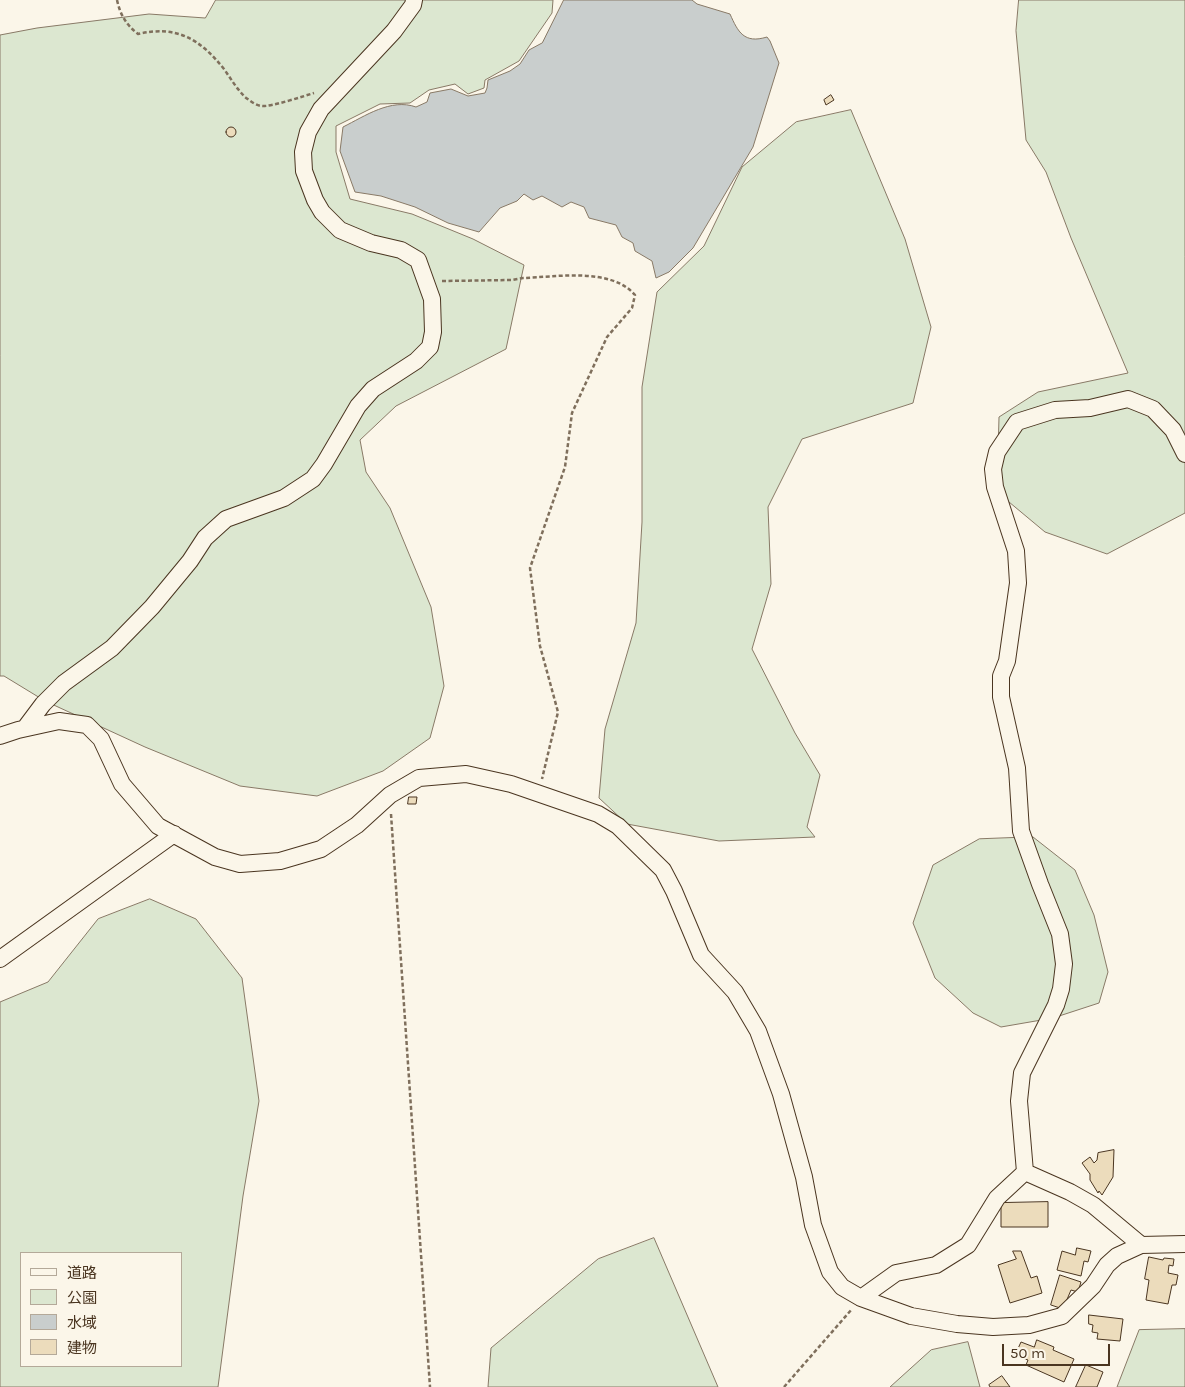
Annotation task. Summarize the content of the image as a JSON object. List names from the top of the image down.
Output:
{
  "legend": [
    "道路",
    "公園",
    "水域",
    "建物"
  ],
  "scale_bar": "50 m"
}
